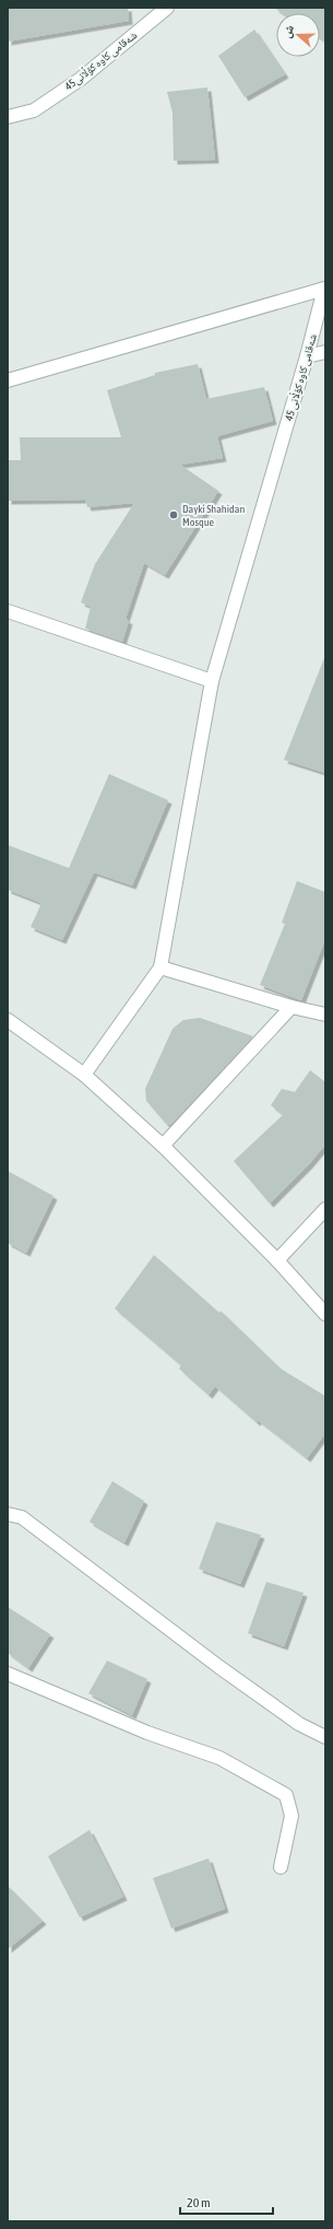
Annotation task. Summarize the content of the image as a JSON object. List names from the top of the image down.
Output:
{
  "streets": {
    "street": ["شەقامی کاوە کۆڵانی45", "شەقامی کاوە کۆڵانی 45"]
  },
  "places": ["Dayki Shahidan Mosque"],
  "scale_bar": "20 m",
  "north": "left"
}
